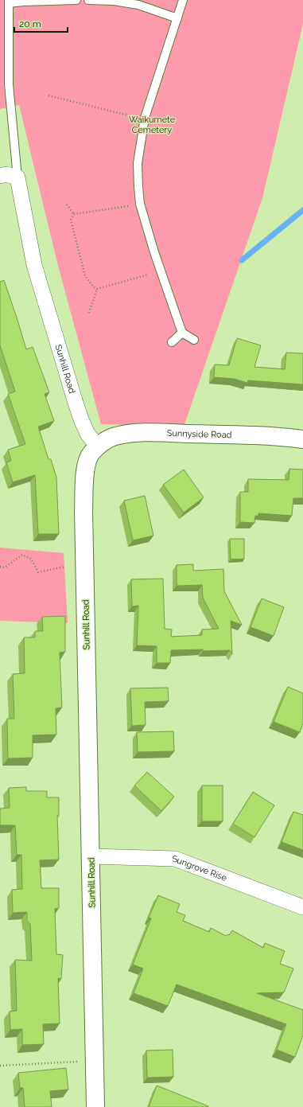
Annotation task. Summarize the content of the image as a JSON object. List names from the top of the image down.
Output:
{
  "streets": {
    "street": ["Sunhill Road", "Sunnyside Road", "Sungrove Rise"]
  },
  "crossings": [
    ["Sunhill Road", "Sunnyside Road"],
    ["Sunhill Road", "Sungrove Rise"]
  ],
  "parks": ["Waikumete Cemetery"],
  "scale_bar": "20 m"
}
